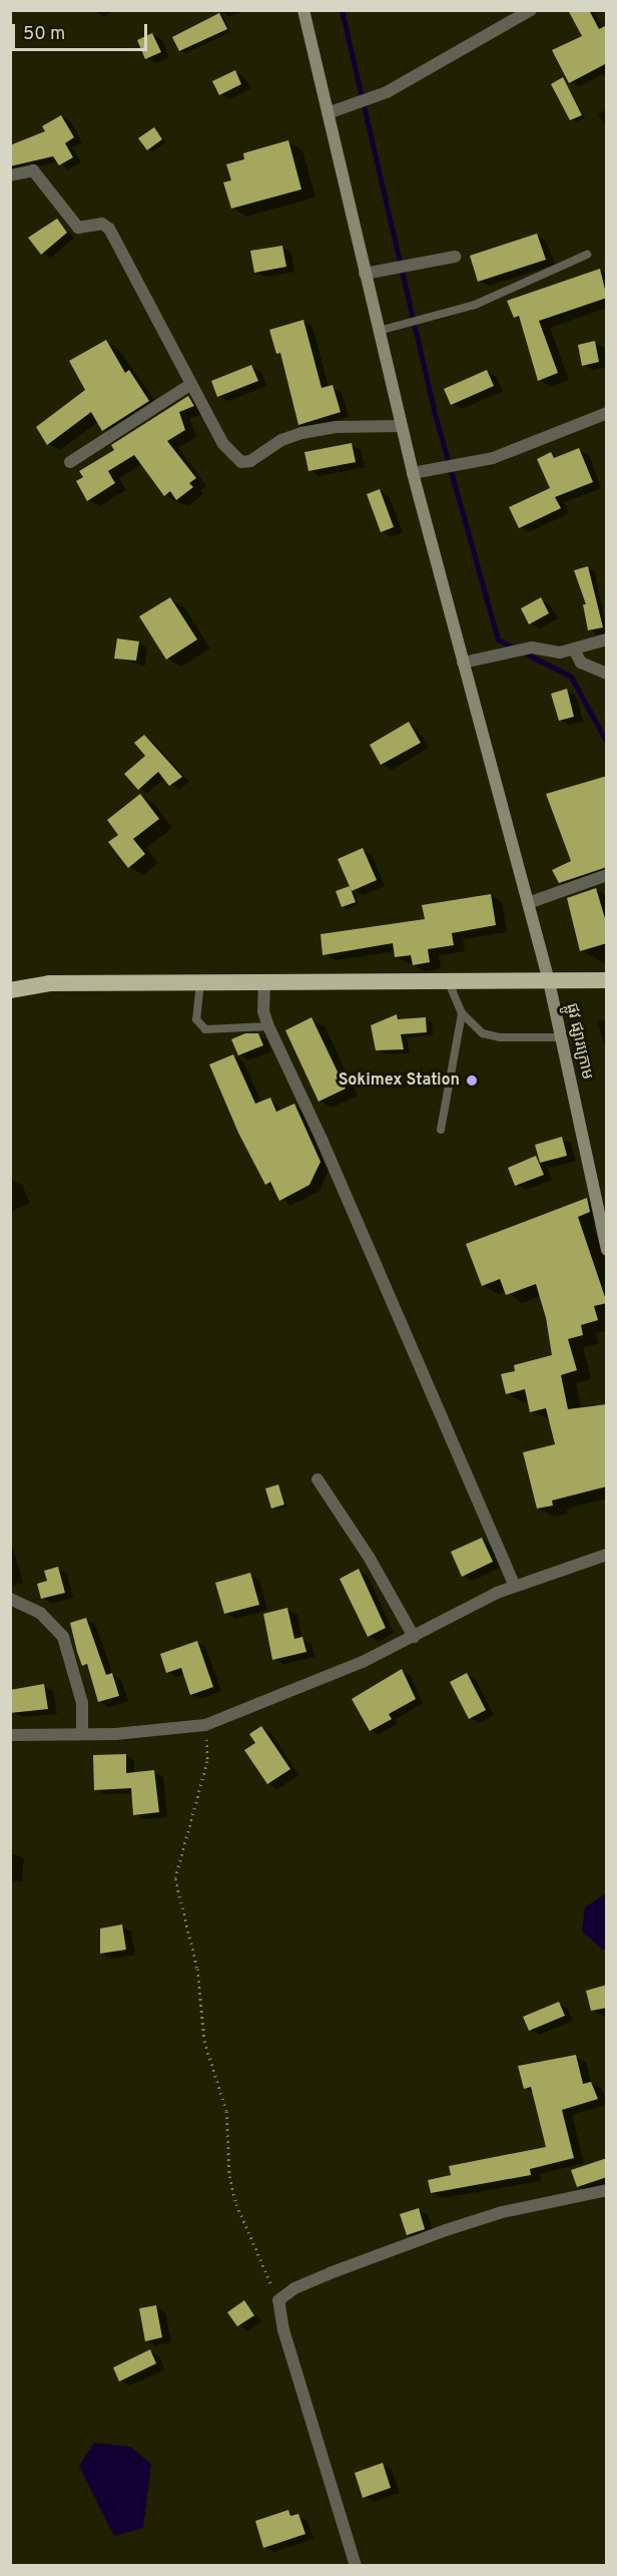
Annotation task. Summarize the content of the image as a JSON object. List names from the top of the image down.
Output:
{
  "streets": {
    "main road": ["ផ្លូវ ផ្សារក្រោម"]
  },
  "places": ["Sokimex Station"],
  "scale_bar": "50 m"
}
